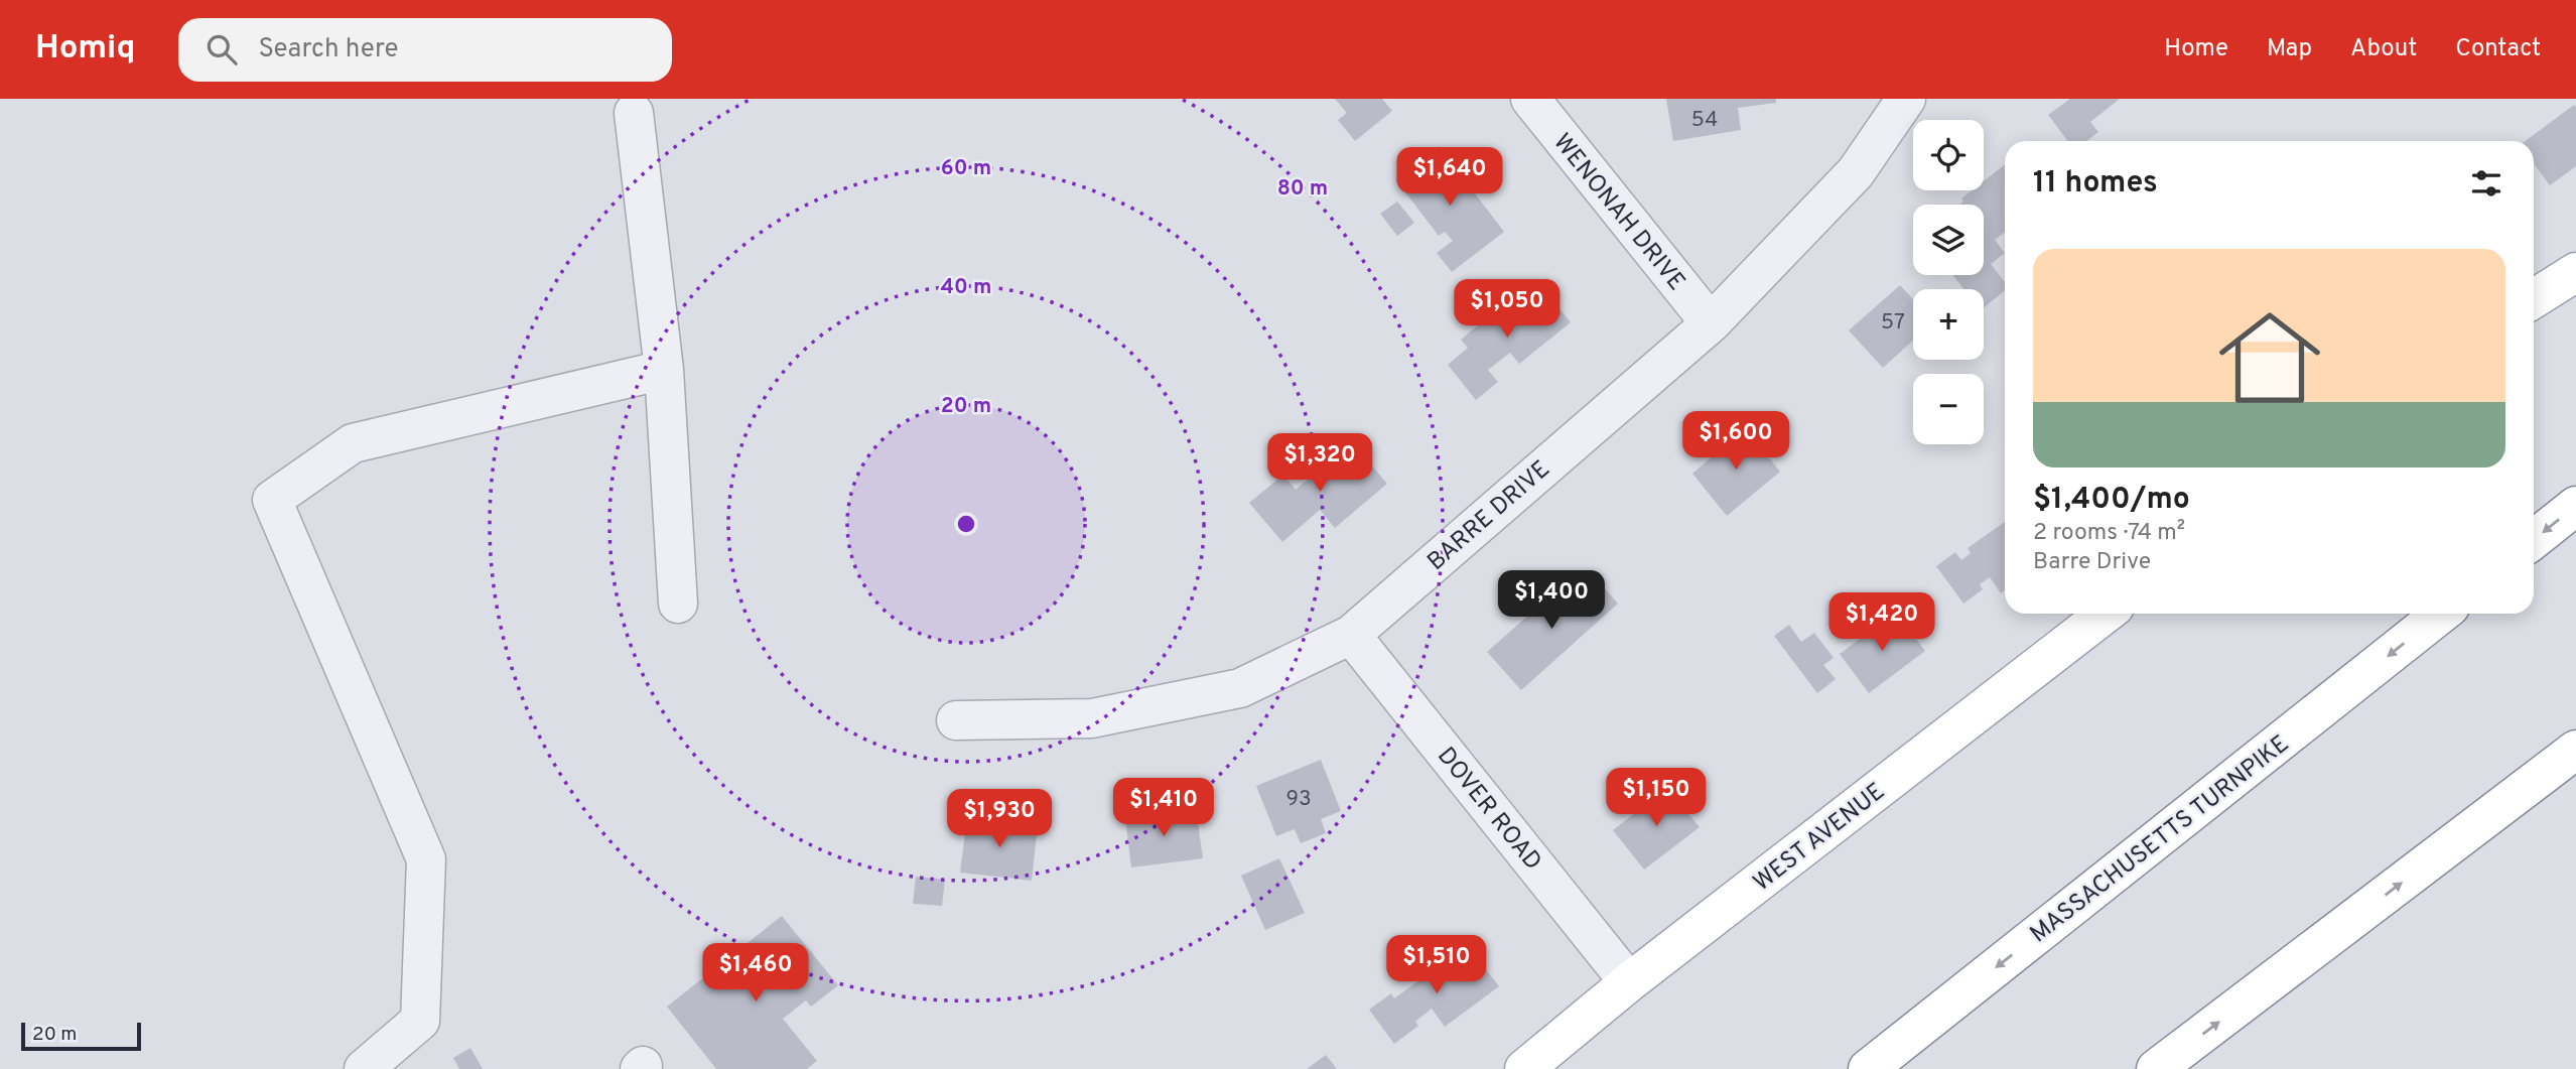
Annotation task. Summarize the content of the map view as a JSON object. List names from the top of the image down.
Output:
{
  "streets": {
    "main road": ["WEST AVENUE", "MASSACHUSETTS TURNPIKE"],
    "street": ["WENONAH DRIVE", "BARRE DRIVE", "DOVER ROAD"]
  },
  "crossings": [
    ["WENONAH DRIVE", "BARRE DRIVE"],
    ["BARRE DRIVE", "DOVER ROAD"],
    ["DOVER ROAD", "WEST AVENUE"]
  ],
  "house_numbers": ["54", "57", "93"],
  "scale_bar": "20 m",
  "page": {
    "header": "Homiq",
    "search": "Search here",
    "nav": [
      "Home",
      "Map",
      "About",
      "Contact"
    ],
    "map_buttons": ["+", "−"],
    "heading": "11 homes",
    "price": [
      "$1,640",
      "$1,050",
      "$1,600",
      "$1,320",
      "$1,400",
      "$1,420",
      "$1,150",
      "$1,410",
      "$1,930",
      "$1,510",
      "$1,460"
    ],
    "list": [
      {
        "name": "$1,400/mo",
        "note": "2 rooms · 74 m² · Barre Drive"
      }
    ],
    "scale": "20 m"
  },
  "rings": [
    "60 m",
    "80 m",
    "40 m",
    "20 m"
  ]
}
